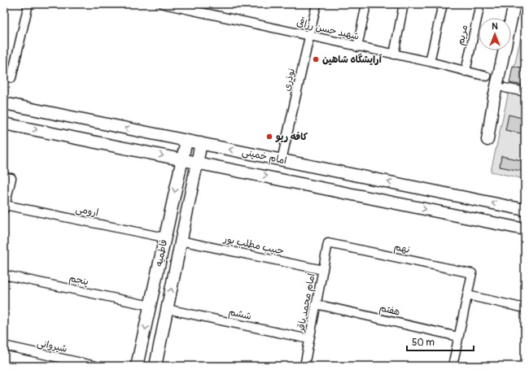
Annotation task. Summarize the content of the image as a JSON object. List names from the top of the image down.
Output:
{
  "streets": {
    "street": [
      "شهید حسن رزاقی",
      "مریم",
      "نوذری",
      "امام خمینی",
      "ارومی",
      "حبیب مطلب پور",
      "نهم",
      "فاطمیه",
      "پنجم",
      "امام محمد باقر",
      "هفتم",
      "ششم",
      "شیروانی"
    ]
  },
  "crossings": [
    ["شهید حسن رزاقی", "مریم"],
    ["شهید حسن رزاقی", "نوذری"],
    ["نوذری", "امام خمینی"],
    ["امام خمینی", "فاطمیه"],
    ["ارومی", "فاطمیه"],
    ["حبیب مطلب پور", "فاطمیه"],
    ["حبیب مطلب پور", "امام محمد باقر"],
    ["نهم", "امام محمد باقر"],
    ["فاطمیه", "پنجم"],
    ["فاطمیه", "ششم"],
    ["امام محمد باقر", "هفتم"],
    ["امام محمد باقر", "ششم"]
  ],
  "places": ["آرایشگاه شاهین", "کافه ریو"],
  "scale_bar": "50 m",
  "north": "top"
}
